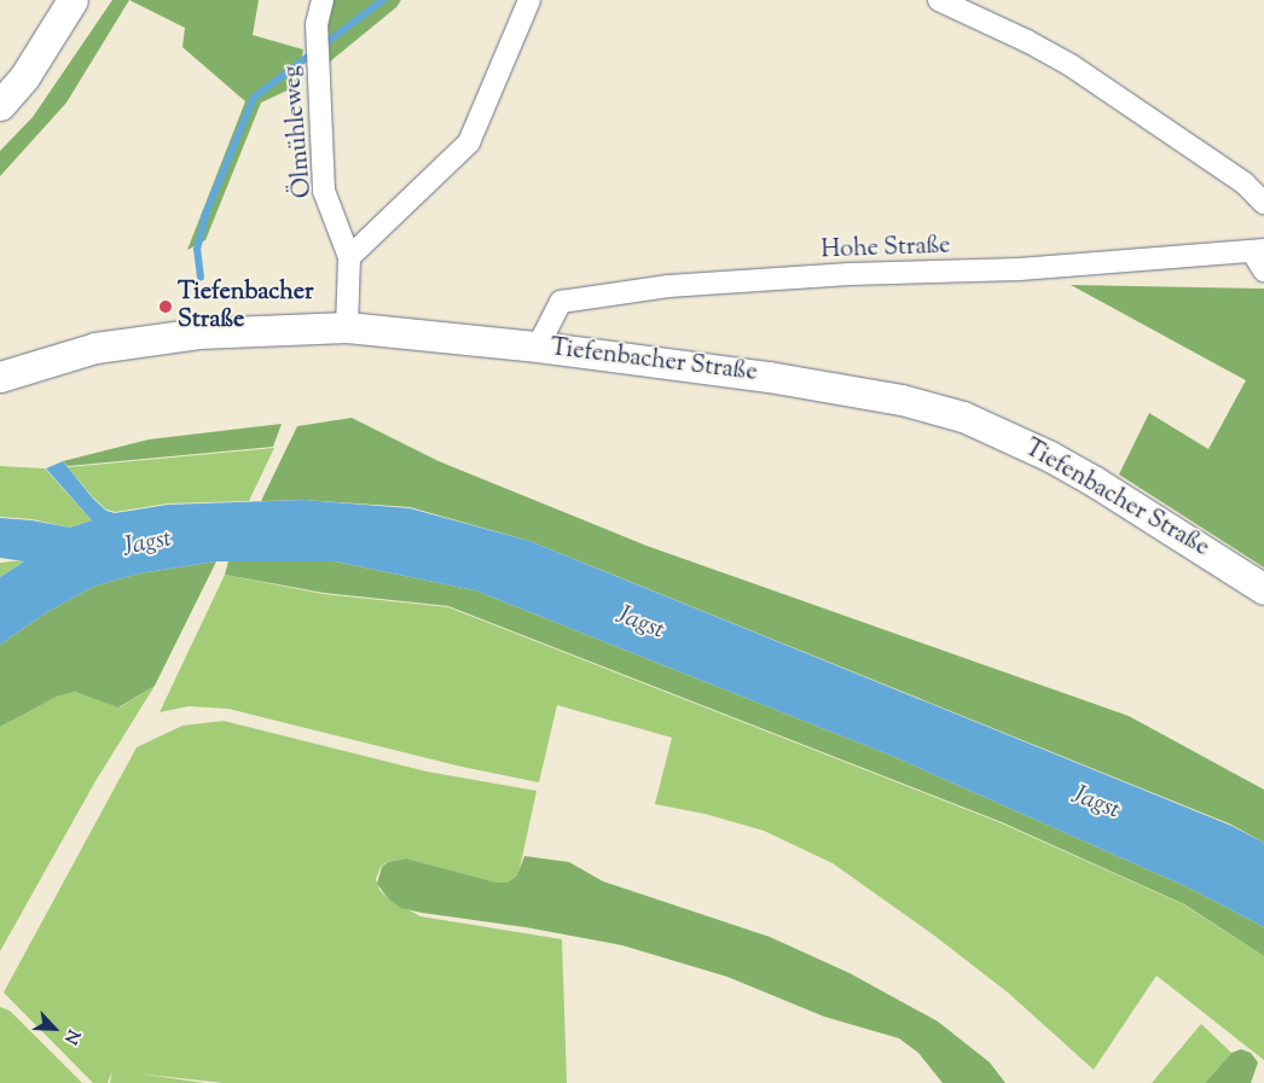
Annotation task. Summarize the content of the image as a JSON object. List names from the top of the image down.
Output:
{
  "streets": {
    "main road": ["Tiefenbacher Straße"],
    "street": ["Ölmühleweg", "Hohe Straße"]
  },
  "crossings": [
    ["Hohe Straße", "Tiefenbacher Straße"]
  ],
  "water": ["Jagst"],
  "places": ["Tiefenbacher Straße"],
  "north": "bottom right"
}
